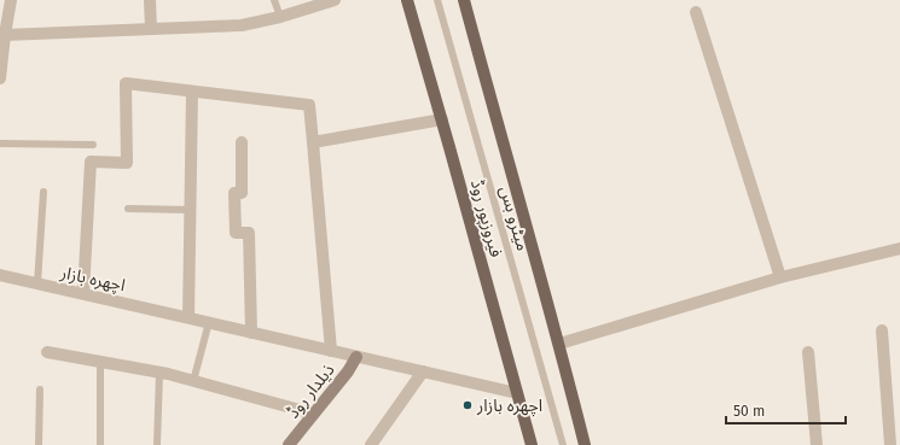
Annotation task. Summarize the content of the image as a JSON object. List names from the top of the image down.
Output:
{
  "streets": {
    "main road": ["فیروزپور روڈ"],
    "street": ["اچھرہ بازار", "ذیلدار روڈ"],
    "lane": ["میٹرو بس"]
  },
  "crossings": [
    ["فیروزپور روڈ", "اچھرہ بازار"],
    ["اچھرہ بازار", "ذیلدار روڈ"]
  ],
  "places": ["اچھرہ بازار"],
  "scale_bar": "50 m"
}
